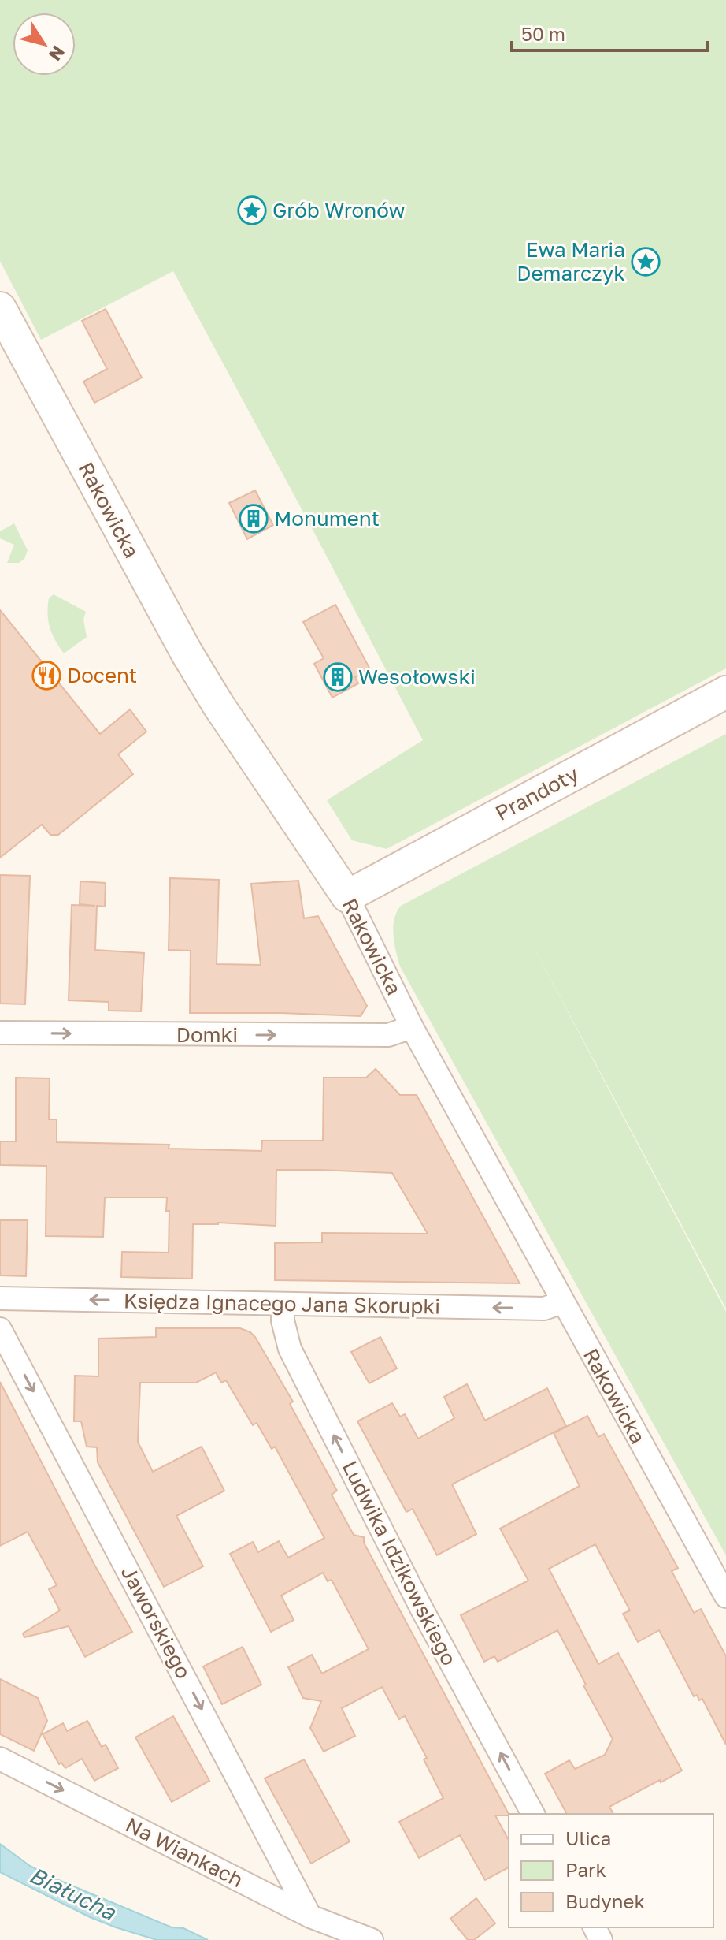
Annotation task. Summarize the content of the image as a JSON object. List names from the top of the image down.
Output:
{
  "streets": {
    "street": [
      "Rakowicka",
      "Prandoty",
      "Domki",
      "Księdza Ignacego Jana Skorupki",
      "Ludwika Idzikowskiego",
      "Jaworskiego",
      "Na Wiankach"
    ]
  },
  "crossings": [
    ["Rakowicka", "Prandoty"],
    ["Rakowicka", "Domki"],
    ["Rakowicka", "Księdza Ignacego Jana Skorupki"],
    ["Księdza Ignacego Jana Skorupki", "Ludwika Idzikowskiego"],
    ["Jaworskiego", "Na Wiankach"]
  ],
  "one_way": [
    "Domki",
    "Księdza Ignacego Jana Skorupki",
    "Ludwika Idzikowskiego",
    "Jaworskiego",
    "Na Wiankach"
  ],
  "water": ["Białucha"],
  "places": {
    "place": ["Grób Wronów", "Ewa Maria Demarczyk"],
    "building": ["Monument", "Wesołowski"],
    "restaurant": ["Docent"]
  },
  "legend": ["Ulica", "Park", "Budynek"],
  "scale_bar": "50 m",
  "north": "bottom right"
}
